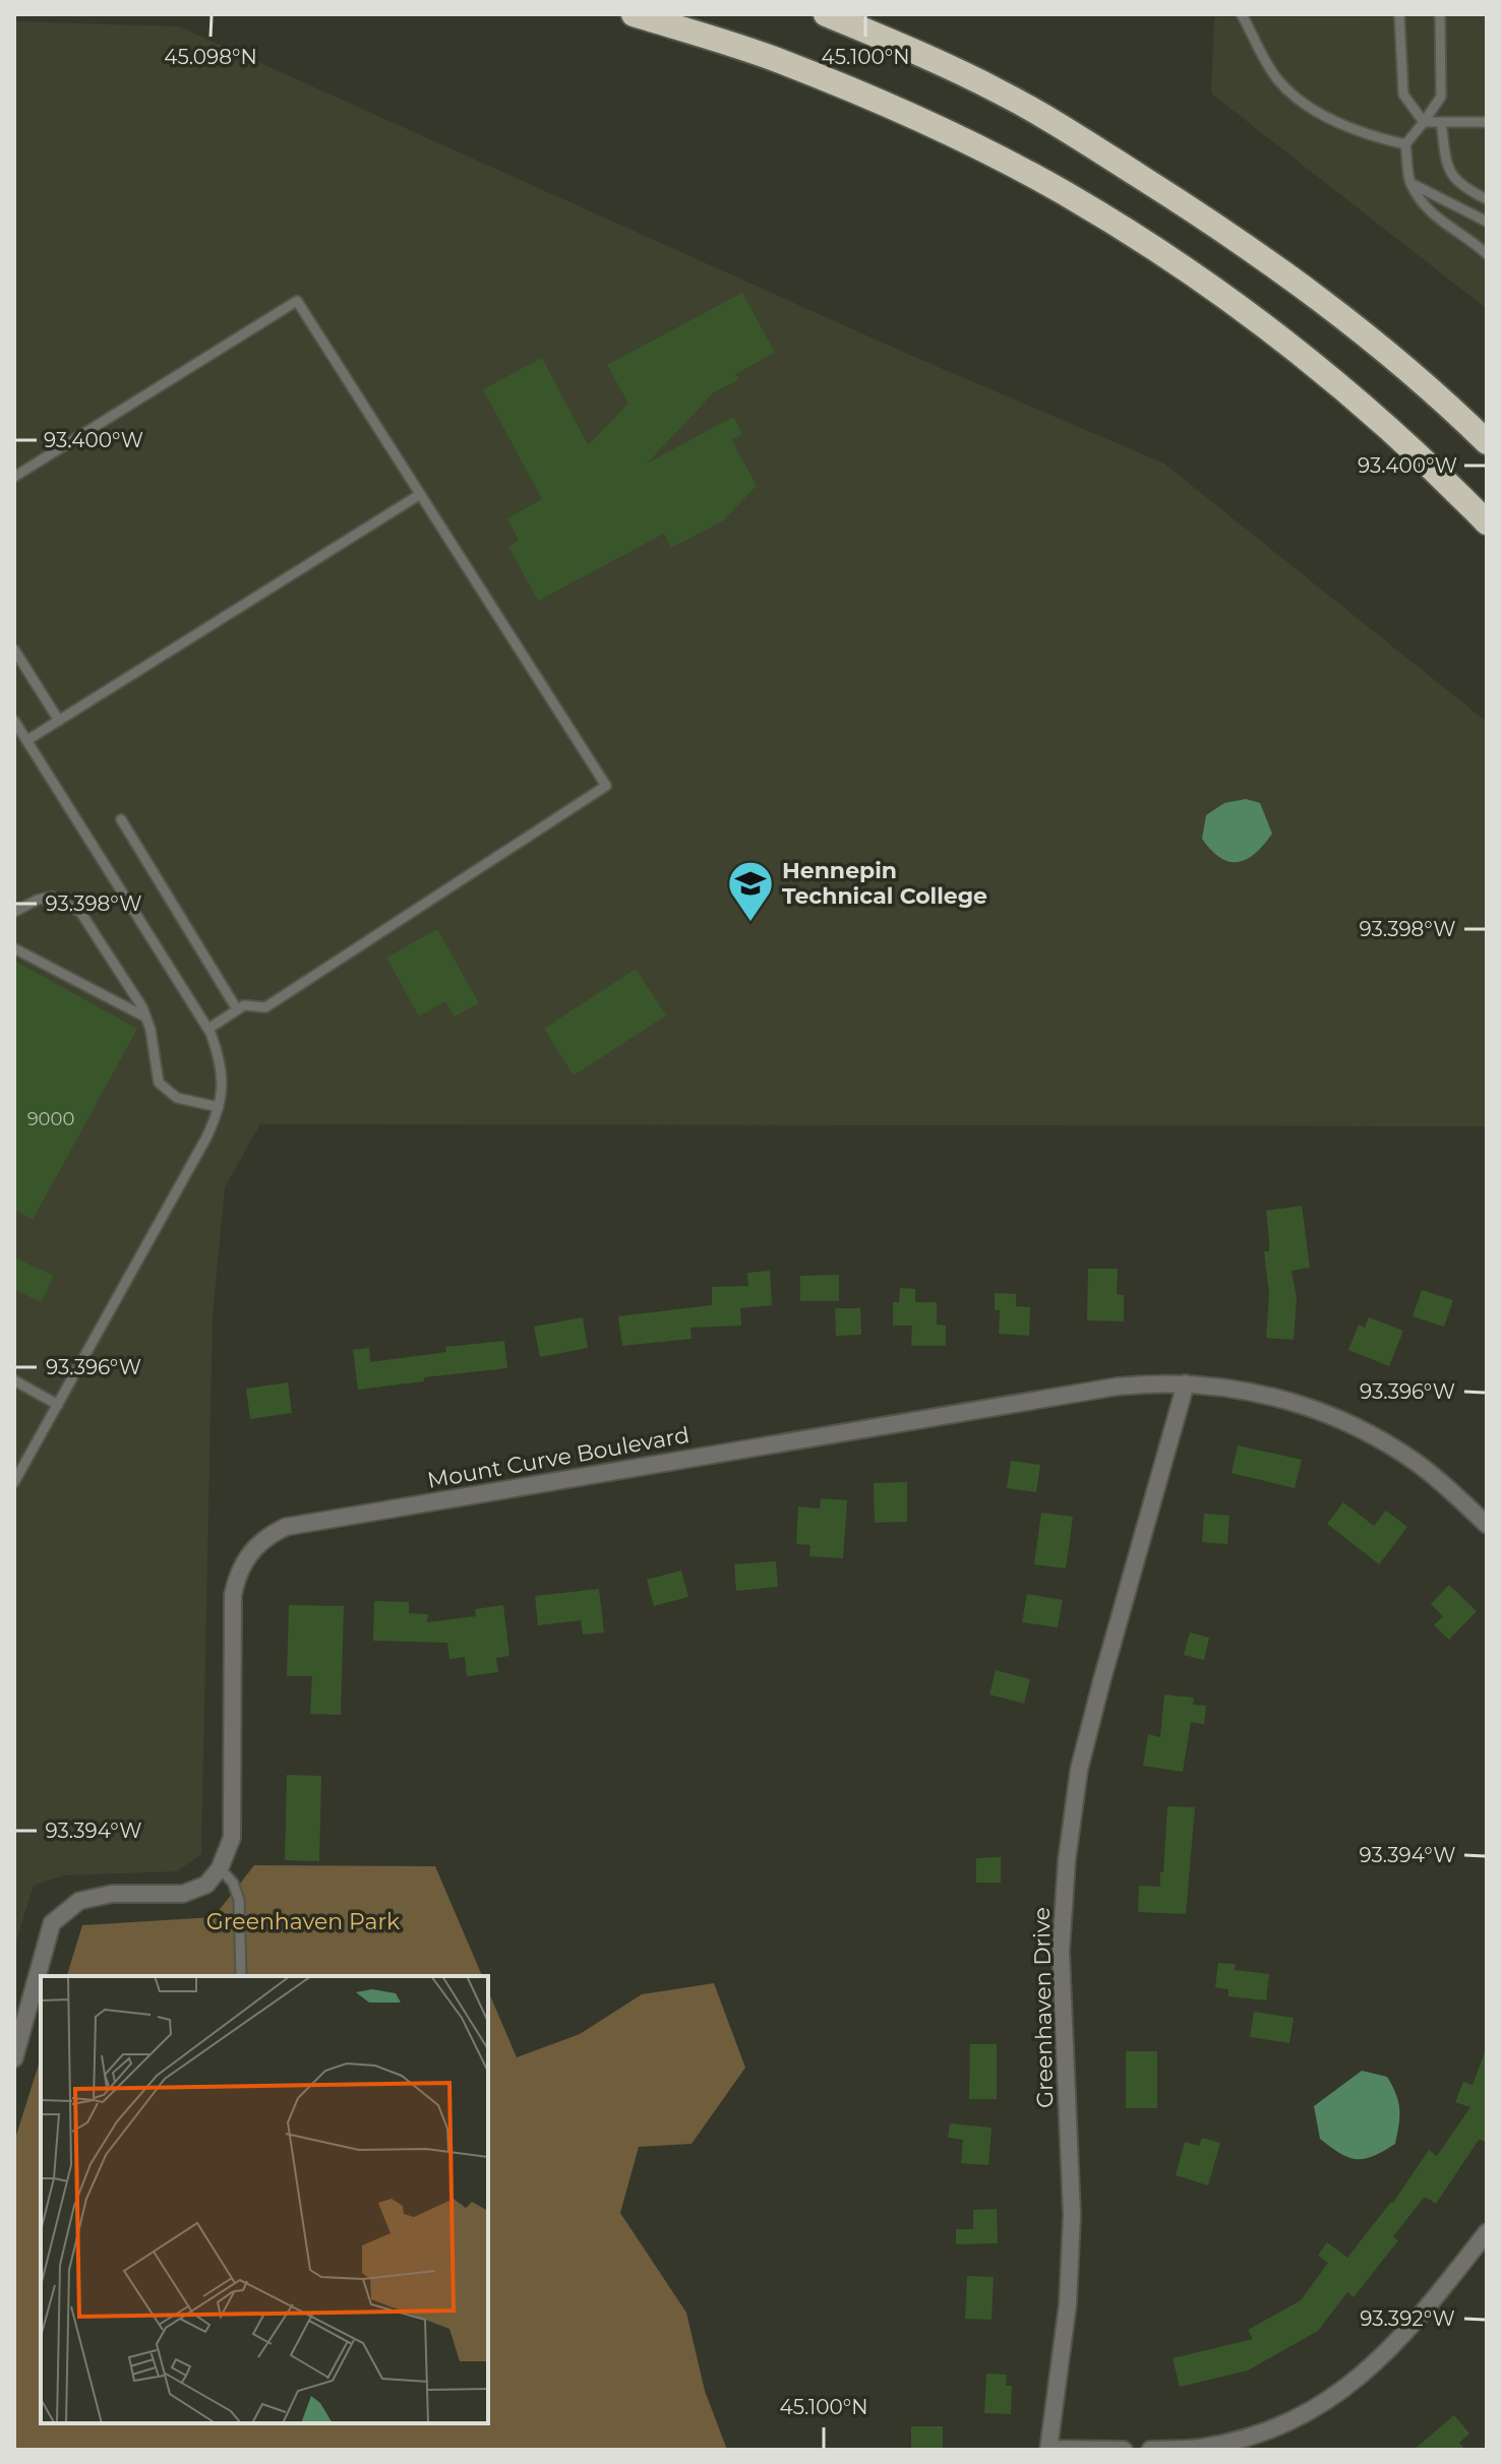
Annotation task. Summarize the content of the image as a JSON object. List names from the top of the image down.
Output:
{
  "streets": {
    "street": ["Mount Curve Boulevard", "Greenhaven Drive"]
  },
  "crossings": [
    ["Mount Curve Boulevard", "Greenhaven Drive"]
  ],
  "parks": ["Greenhaven Park"],
  "places": {
    "school or university": ["Hennepin Technical College"]
  },
  "house_numbers": ["9000"],
  "coordinates": [
    "45.098°N",
    "45.100°N",
    "93.400°W",
    "93.398°W",
    "93.396°W",
    "93.394°W",
    "93.392°W"
  ]
}
